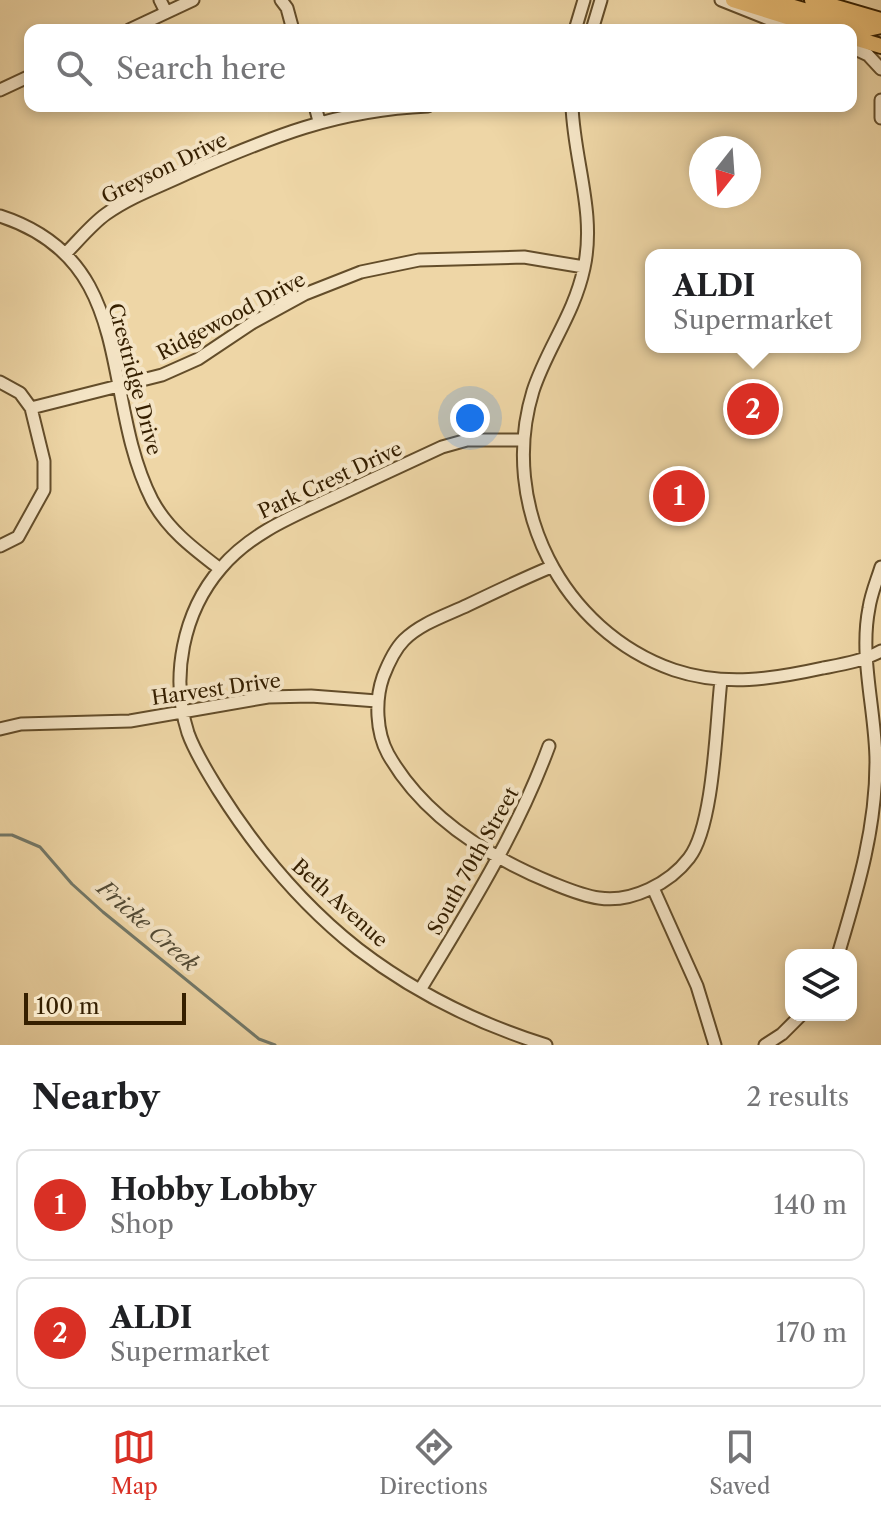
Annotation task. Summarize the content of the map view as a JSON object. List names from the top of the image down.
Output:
{
  "streets": {
    "street": [
      "Greyson Drive",
      "Ridgewood Drive",
      "Crestridge Drive",
      "Park Crest Drive",
      "Harvest Drive",
      "South 70th Street",
      "Beth Avenue"
    ]
  },
  "crossings": [
    ["Greyson Drive", "Crestridge Drive"],
    ["Ridgewood Drive", "Crestridge Drive"],
    ["Crestridge Drive", "Park Crest Drive"],
    ["Park Crest Drive", "Harvest Drive"],
    ["Park Crest Drive", "Beth Avenue"],
    ["Harvest Drive", "Beth Avenue"],
    ["South 70th Street", "Beth Avenue"]
  ],
  "water": ["Fricke Creek"],
  "scale_bar": "100 m",
  "north": "bottom",
  "page": {
    "search": "Search here",
    "popup": ["ALDI", "Supermarket"],
    "pins": ["2", "1"],
    "scale": "100 m",
    "heading": ["Nearby", "2 results"],
    "list": [
      {
        "mark": "1",
        "name": "Hobby Lobby",
        "note": "Shop",
        "value": "140 m"
      },
      {
        "mark": "2",
        "name": "ALDI",
        "note": "Supermarket",
        "value": "170 m"
      }
    ],
    "nav": ["Map", "Directions", "Saved"]
  }
}
